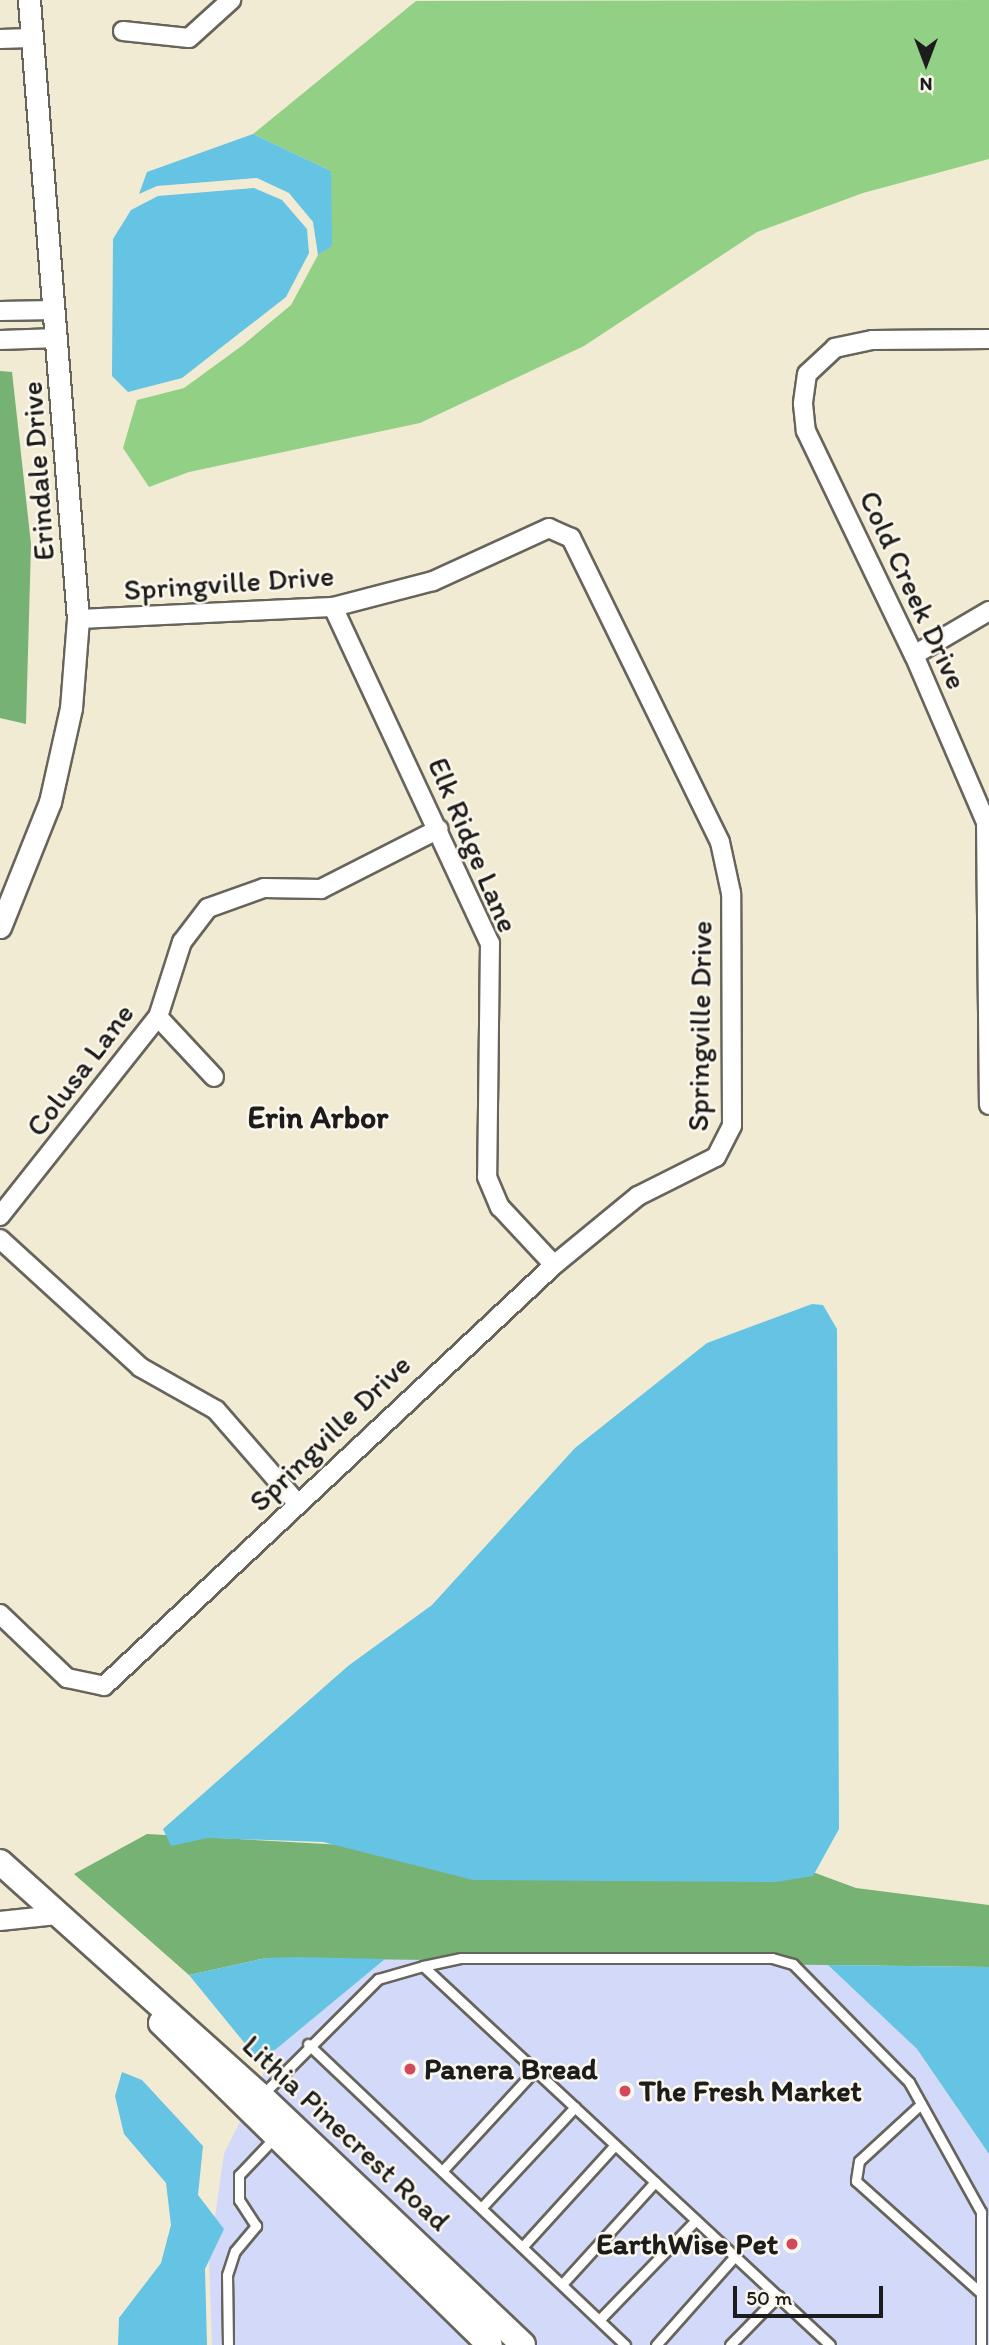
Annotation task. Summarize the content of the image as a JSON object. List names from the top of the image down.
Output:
{
  "streets": {
    "main road": ["Lithia Pinecrest Road"],
    "street": [
      "Erindale Drive",
      "Springville Drive",
      "Cold Creek Drive",
      "Elk Ridge Lane",
      "Colusa Lane"
    ]
  },
  "crossings": [
    ["Erindale Drive", "Springville Drive"],
    ["Springville Drive", "Elk Ridge Lane"],
    ["Elk Ridge Lane", "Colusa Lane"]
  ],
  "districts": ["Erin Arbor"],
  "places": ["Panera Bread", "The Fresh Market", "EarthWise Pet"],
  "scale_bar": "50 m",
  "north": "bottom"
}
